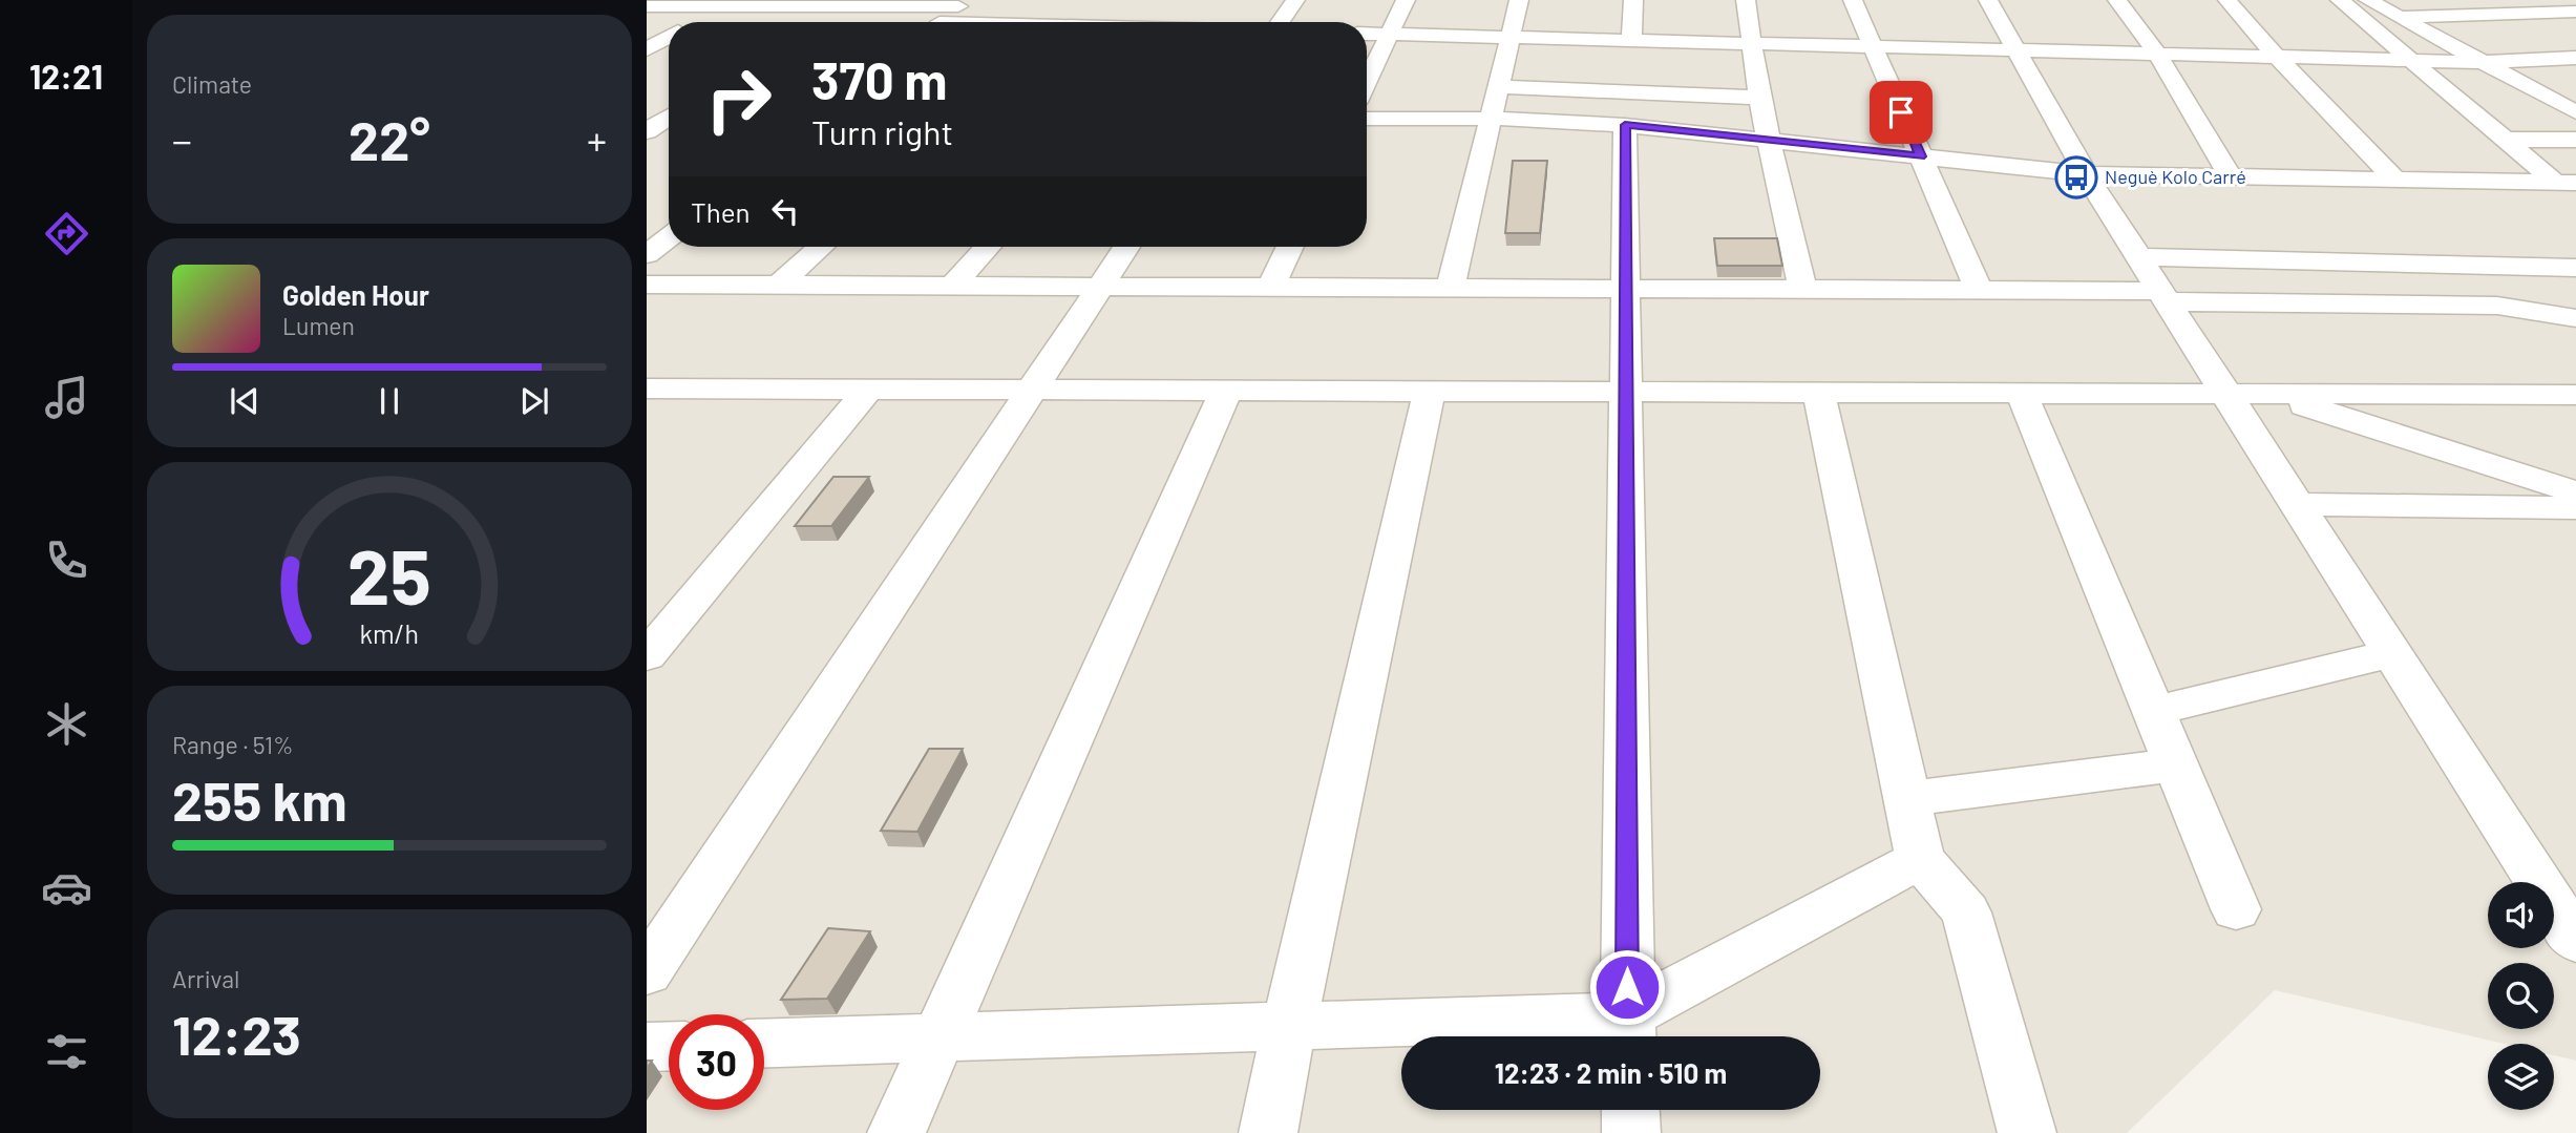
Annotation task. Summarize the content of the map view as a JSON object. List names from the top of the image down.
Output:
{
  "places": {
    "bus stop": ["Neguè Kolo Carré"]
  },
  "page": {
    "tabs": "12:21",
    "tile": [
      "Climate",
      ["Range · 51%", "255 km"],
      ["Arrival", "12:23"]
    ],
    "turn": ["370 m", "Turn right"],
    "heat": ["−", "22°", "+"],
    "then": "Then",
    "song": ["Golden Hour", "Lumen"],
    "limit": "30",
    "trip": "12:23 · 2 min · 510 m",
    "gauge": ["25", "km/h"]
  }
}
